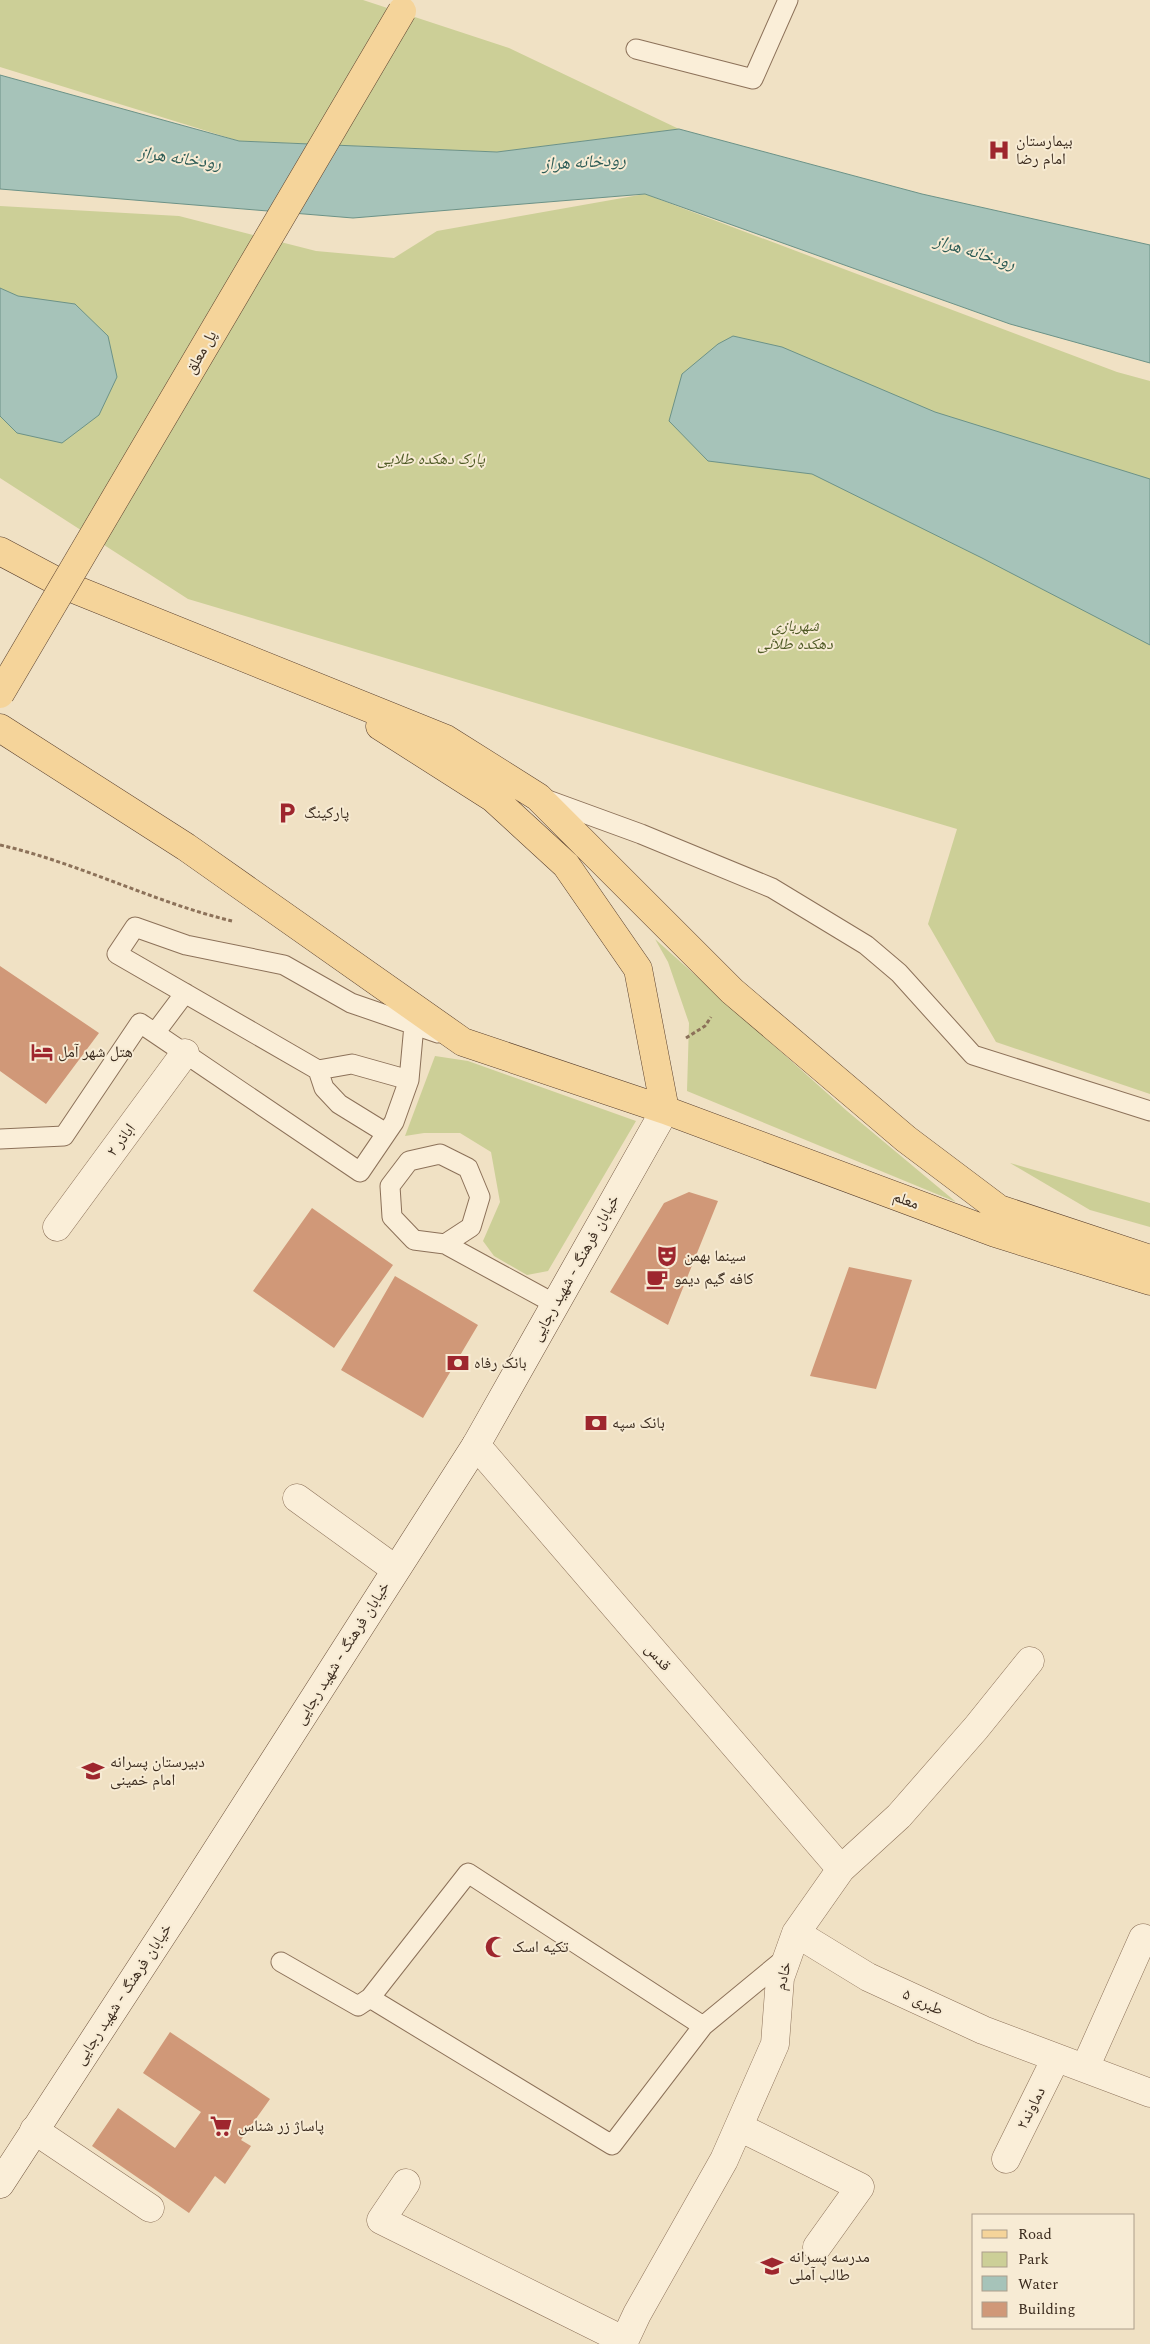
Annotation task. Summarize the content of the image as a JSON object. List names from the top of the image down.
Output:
{
  "streets": {
    "main road": ["پل معلق", "معلم"],
    "street": [
      "اباذر ۲",
      "خیابان فرهنگ - شهید رجایی",
      "قدس",
      "خادم",
      "طبری ۵",
      "دماوند۲"
    ]
  },
  "crossings": [
    ["معلم", "خیابان فرهنگ - شهید رجایی"],
    ["خیابان فرهنگ - شهید رجایی", "قدس"],
    ["قدس", "خادم"],
    ["خادم", "طبری ۵"],
    ["طبری ۵", "دماوند۲"]
  ],
  "water": ["رودخانه هراز"],
  "parks": ["پارک دهکده طلایی", "شهربازی دهکده طلائی"],
  "places": {
    "hospital": ["بیمارستان امام رضا"],
    "parking": ["پارکینگ"],
    "hotel": ["هتل شهر آمل"],
    "theatre": ["سینما بهمن"],
    "cafe": ["کافه گیم دیمو"],
    "bank": ["بانک رفاه", "بانک سپه"],
    "school or university": ["دبیرستان پسرانه امام خمینی", "مدرسه پسرانه طالب آملی"],
    "mosque": ["تکیه اسک"],
    "supermarket": ["پاساژ زر شناس"]
  },
  "legend": [
    "Road",
    "Park",
    "Water",
    "Building"
  ]
}
